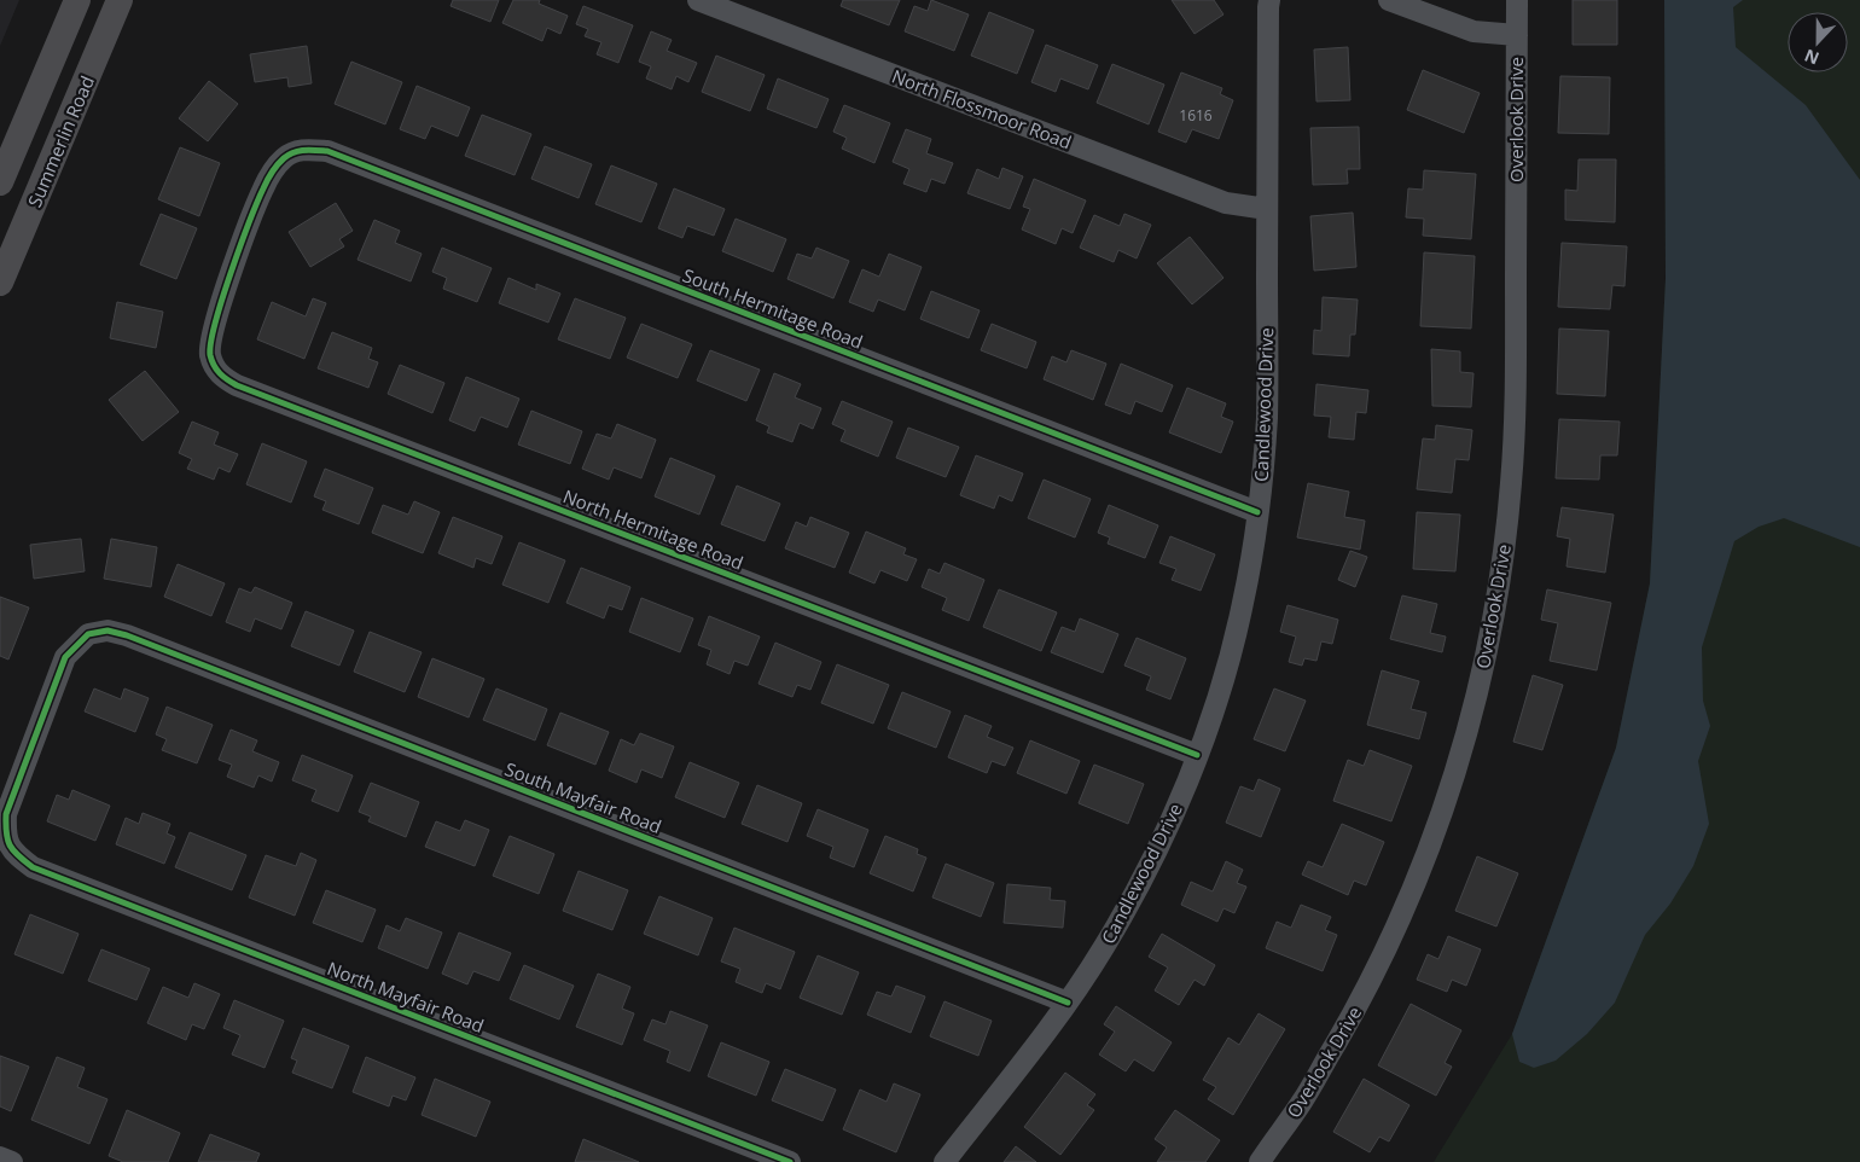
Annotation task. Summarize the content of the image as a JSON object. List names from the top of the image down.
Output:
{
  "streets": {
    "main road": ["Summerlin Road"],
    "street": [
      "North Flossmoor Road",
      "Overlook Drive",
      "South Hermitage Road",
      "Candlewood Drive",
      "North Hermitage Road",
      "South Mayfair Road",
      "North Mayfair Road"
    ]
  },
  "crossings": [
    ["North Flossmoor Road", "Candlewood Drive"],
    ["South Hermitage Road", "Candlewood Drive"],
    ["South Hermitage Road", "North Hermitage Road"],
    ["Candlewood Drive", "North Hermitage Road"],
    ["Candlewood Drive", "South Mayfair Road"],
    ["South Mayfair Road", "North Mayfair Road"]
  ],
  "house_numbers": ["1616"],
  "north": "bottom"
}
